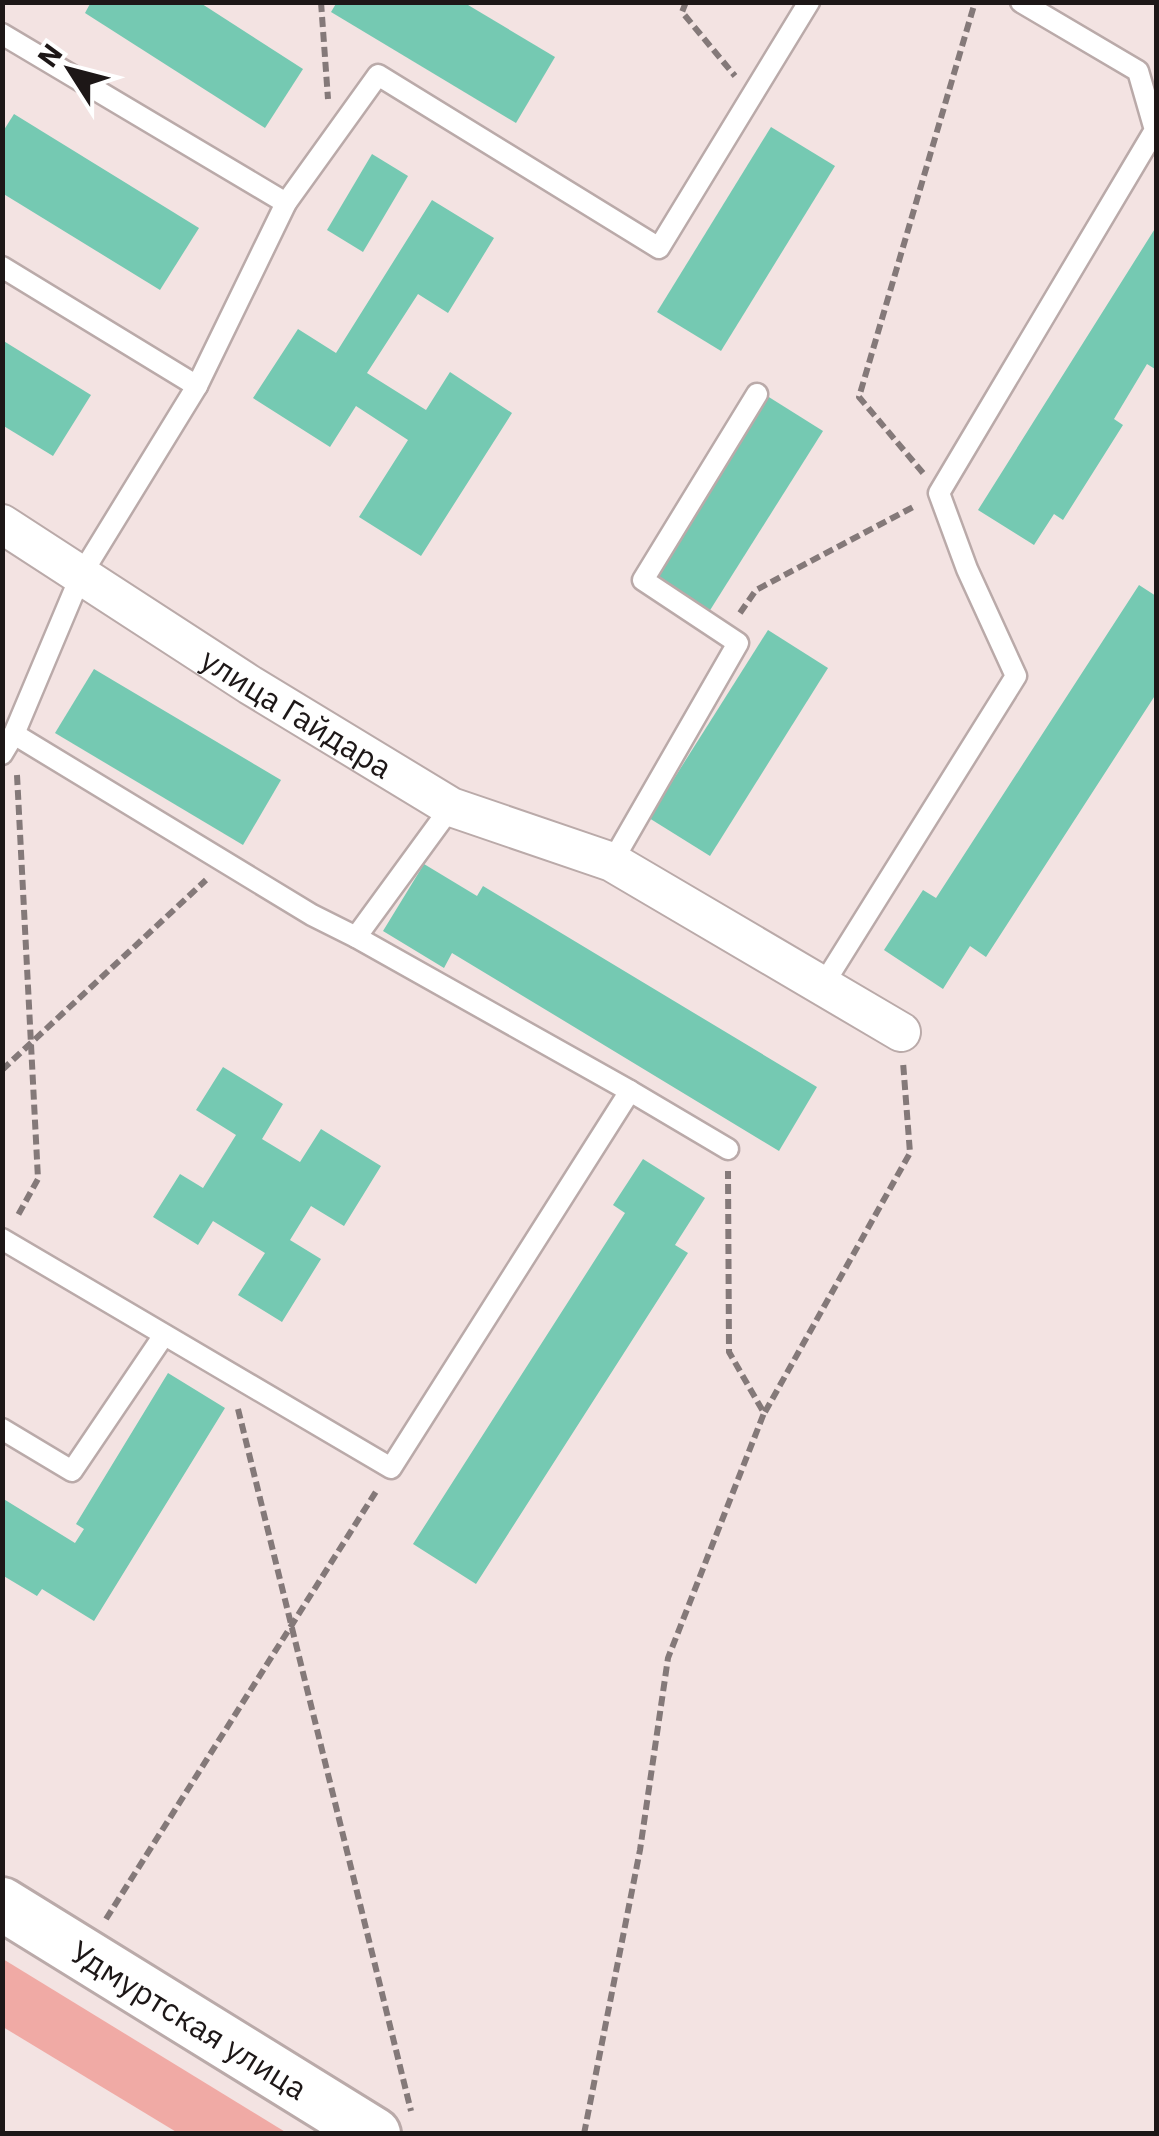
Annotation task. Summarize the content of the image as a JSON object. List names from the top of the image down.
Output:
{
  "streets": {
    "street": ["улица Гайдара", "Удмуртская улица"]
  },
  "north": "top left"
}
